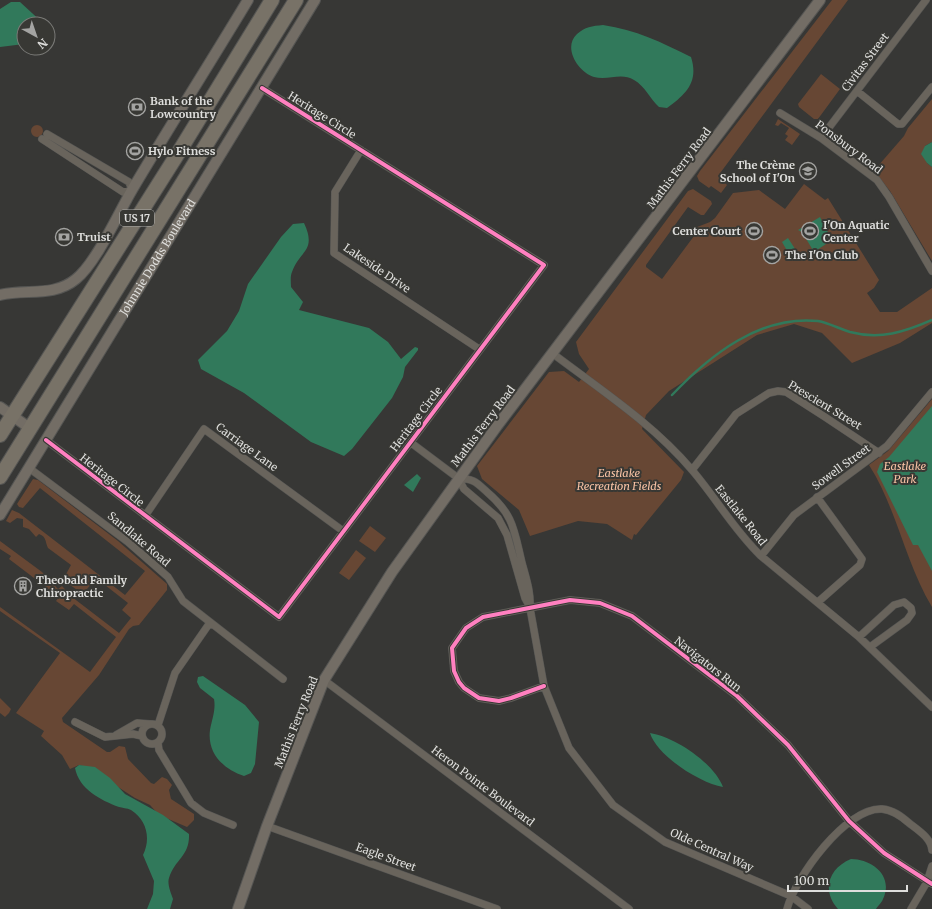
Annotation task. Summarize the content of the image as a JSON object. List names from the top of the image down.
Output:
{
  "streets": {
    "highway": ["US 17", "Johnnie Dodds Boulevard"],
    "main road": ["Mathis Ferry Road"],
    "street": [
      "Civitas Street",
      "Heritage Circle",
      "Ponsbury Road",
      "Lakeside Drive",
      "Prescient Street",
      "Carriage Lane",
      "Sowell Street",
      "Eastlake Road",
      "Sandlake Road",
      "Navigators Run",
      "Heron Pointe Boulevard",
      "Olde Central Way",
      "Eagle Street"
    ]
  },
  "crossings": [
    ["Civitas Street", "Ponsbury Road"],
    ["Heritage Circle", "Mathis Ferry Road"],
    ["Heritage Circle", "Johnnie Dodds Boulevard"],
    ["Heritage Circle", "Lakeside Drive"],
    ["Heritage Circle", "Carriage Lane"],
    ["Heritage Circle", "Olde Central Way"],
    ["Mathis Ferry Road", "Eastlake Road"],
    ["Mathis Ferry Road", "Heron Pointe Boulevard"],
    ["Mathis Ferry Road", "Olde Central Way"],
    ["Mathis Ferry Road", "Eagle Street"],
    ["Johnnie Dodds Boulevard", "Sandlake Road"],
    ["Prescient Street", "Sowell Street"],
    ["Prescient Street", "Eastlake Road"],
    ["Sowell Street", "Eastlake Road"],
    ["Navigators Run", "Olde Central Way"]
  ],
  "parks": ["Eastlake Park", "Eastlake Recreation Fields"],
  "places": {
    "bank": ["Bank of the Lowcountry", "Truist"],
    "sports": [
      "Hylo Fitness",
      "Center Court",
      "I'On Aquatic Center",
      "The I'On Club"
    ],
    "school or university": ["The Crème School of I'On"],
    "building": ["Theobald Family Chiropractic"]
  },
  "scale_bar": "100 m",
  "north": "bottom right"
}
